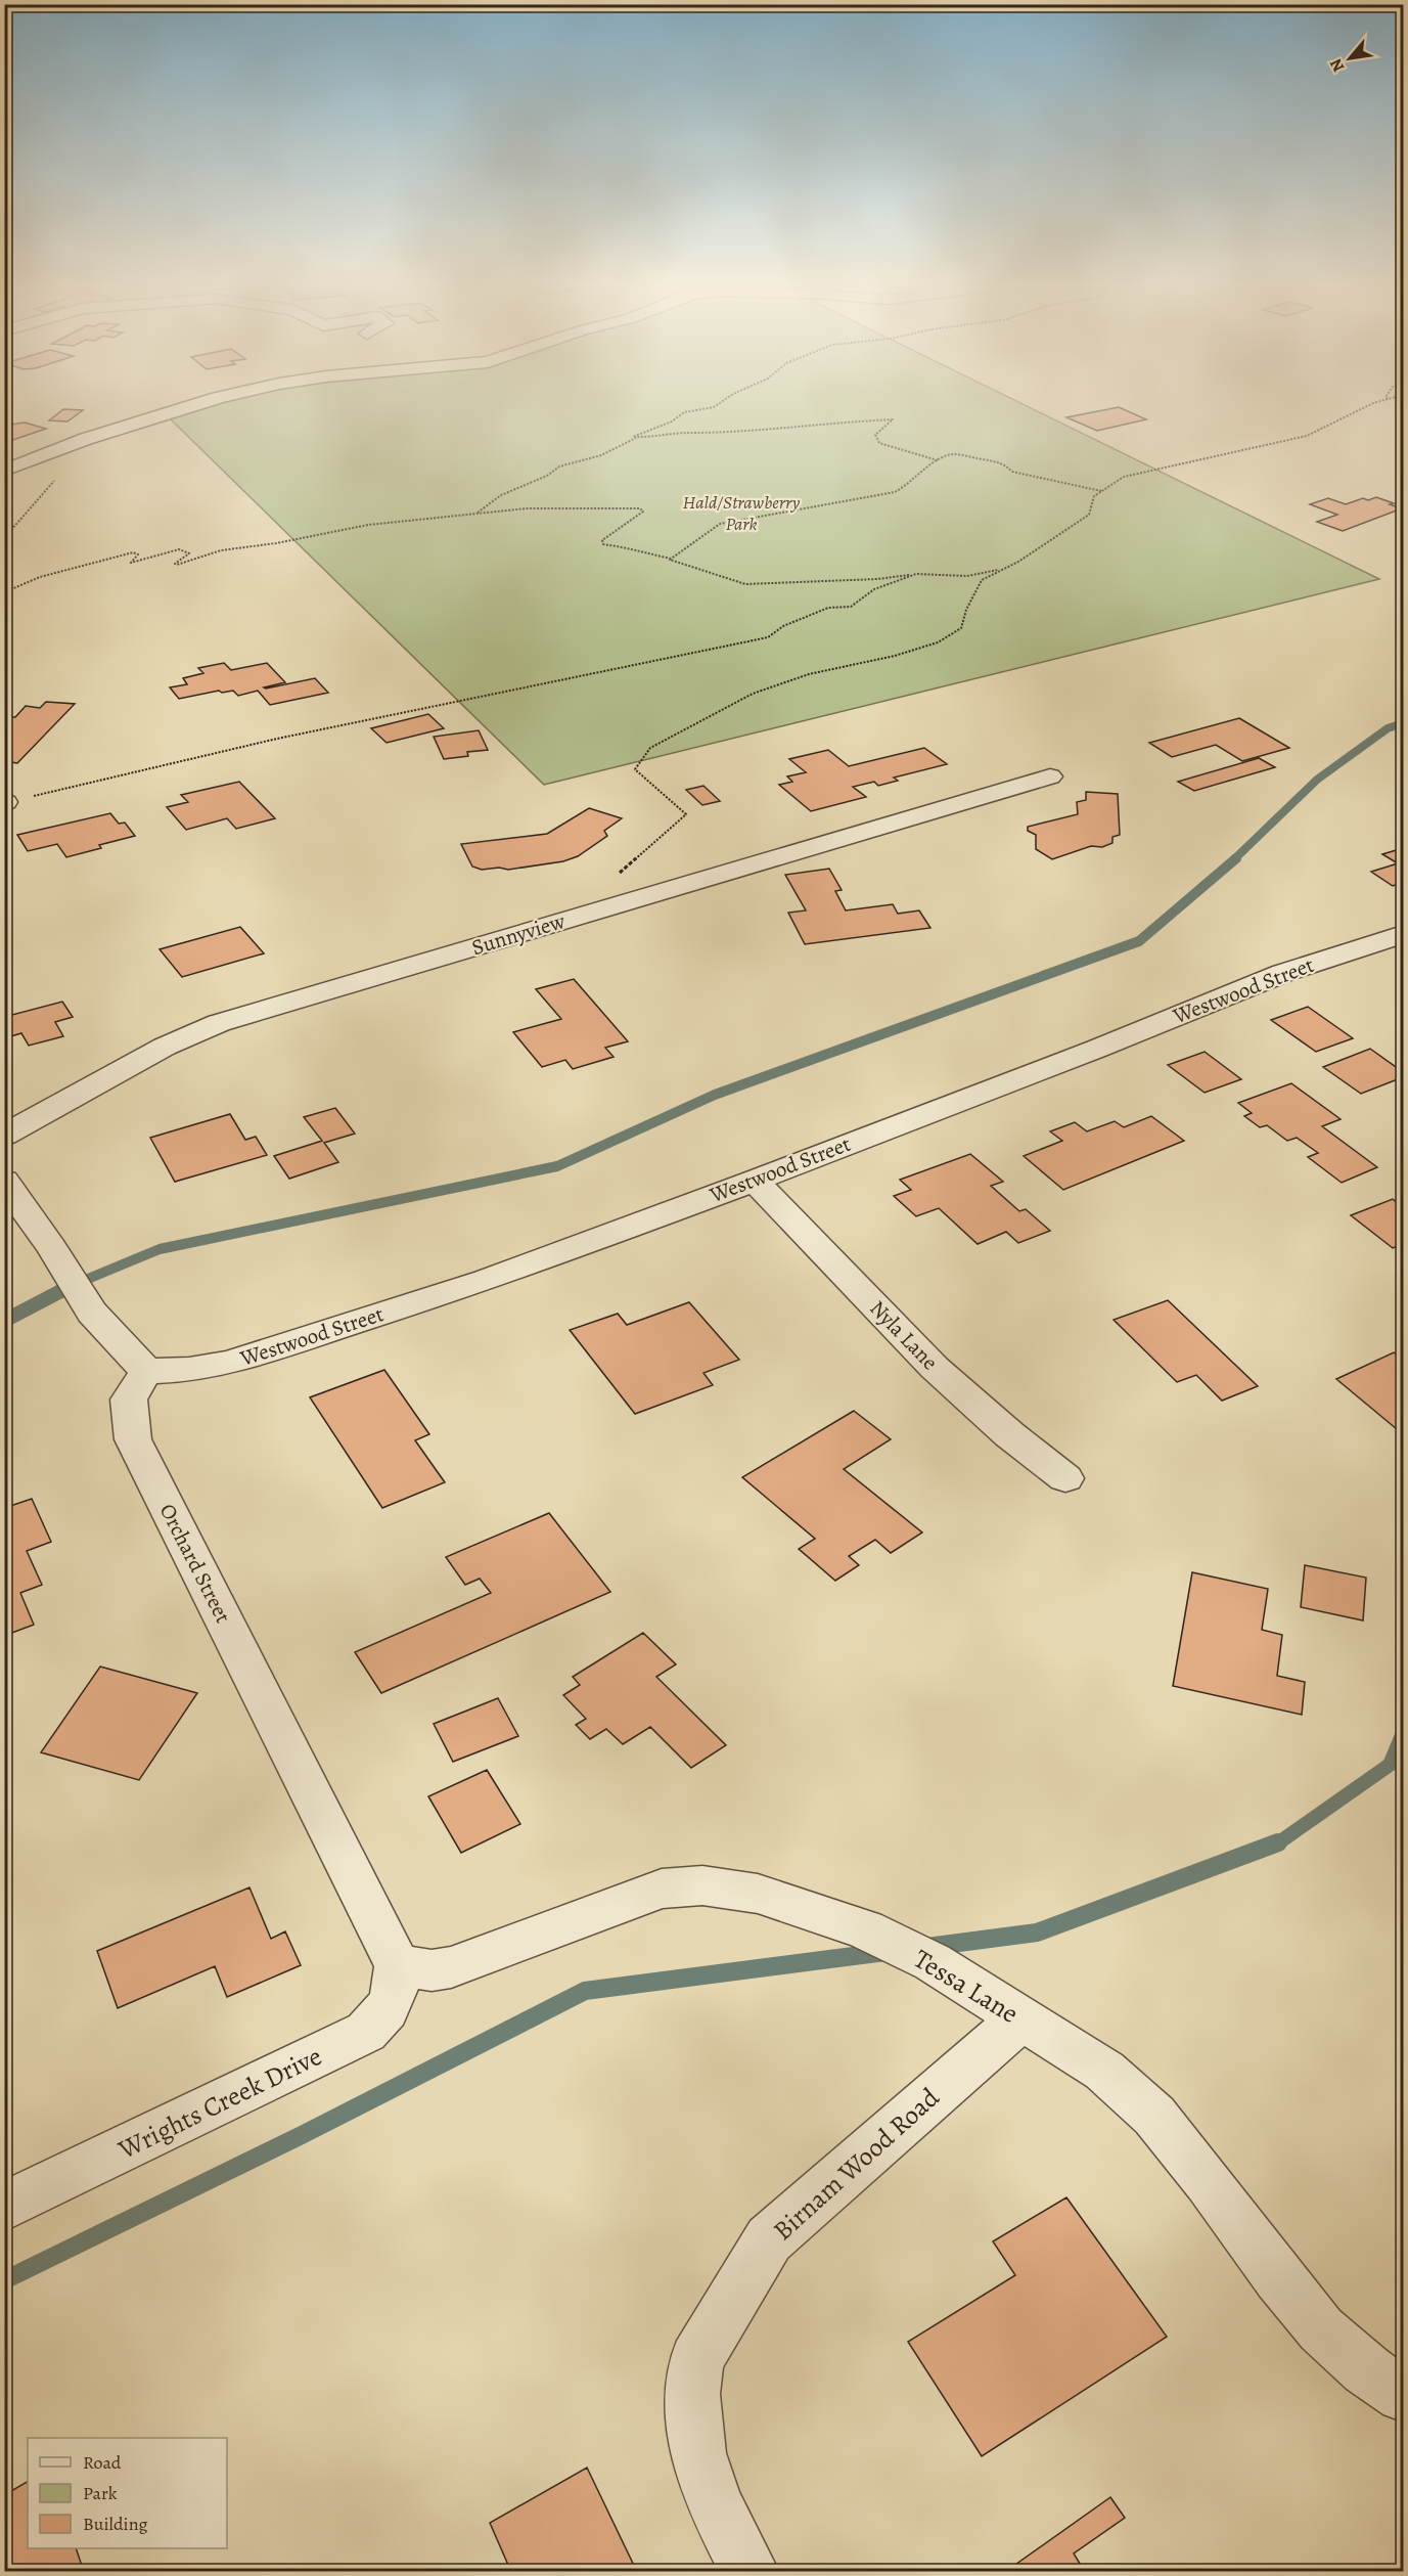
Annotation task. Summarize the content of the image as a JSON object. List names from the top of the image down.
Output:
{
  "streets": {
    "street": [
      "Sunnyview",
      "Westwood Street",
      "Nyla Lane",
      "Orchard Street",
      "Tessa Lane",
      "Wrights Creek Drive",
      "Birnam Wood Road"
    ]
  },
  "crossings": [
    ["Westwood Street", "Nyla Lane"],
    ["Westwood Street", "Orchard Street"],
    ["Orchard Street", "Tessa Lane"],
    ["Orchard Street", "Wrights Creek Drive"],
    ["Tessa Lane", "Wrights Creek Drive"],
    ["Tessa Lane", "Birnam Wood Road"]
  ],
  "parks": ["Hald/Strawberry Park"],
  "legend": ["Road", "Park", "Building"],
  "north": "bottom left"
}
